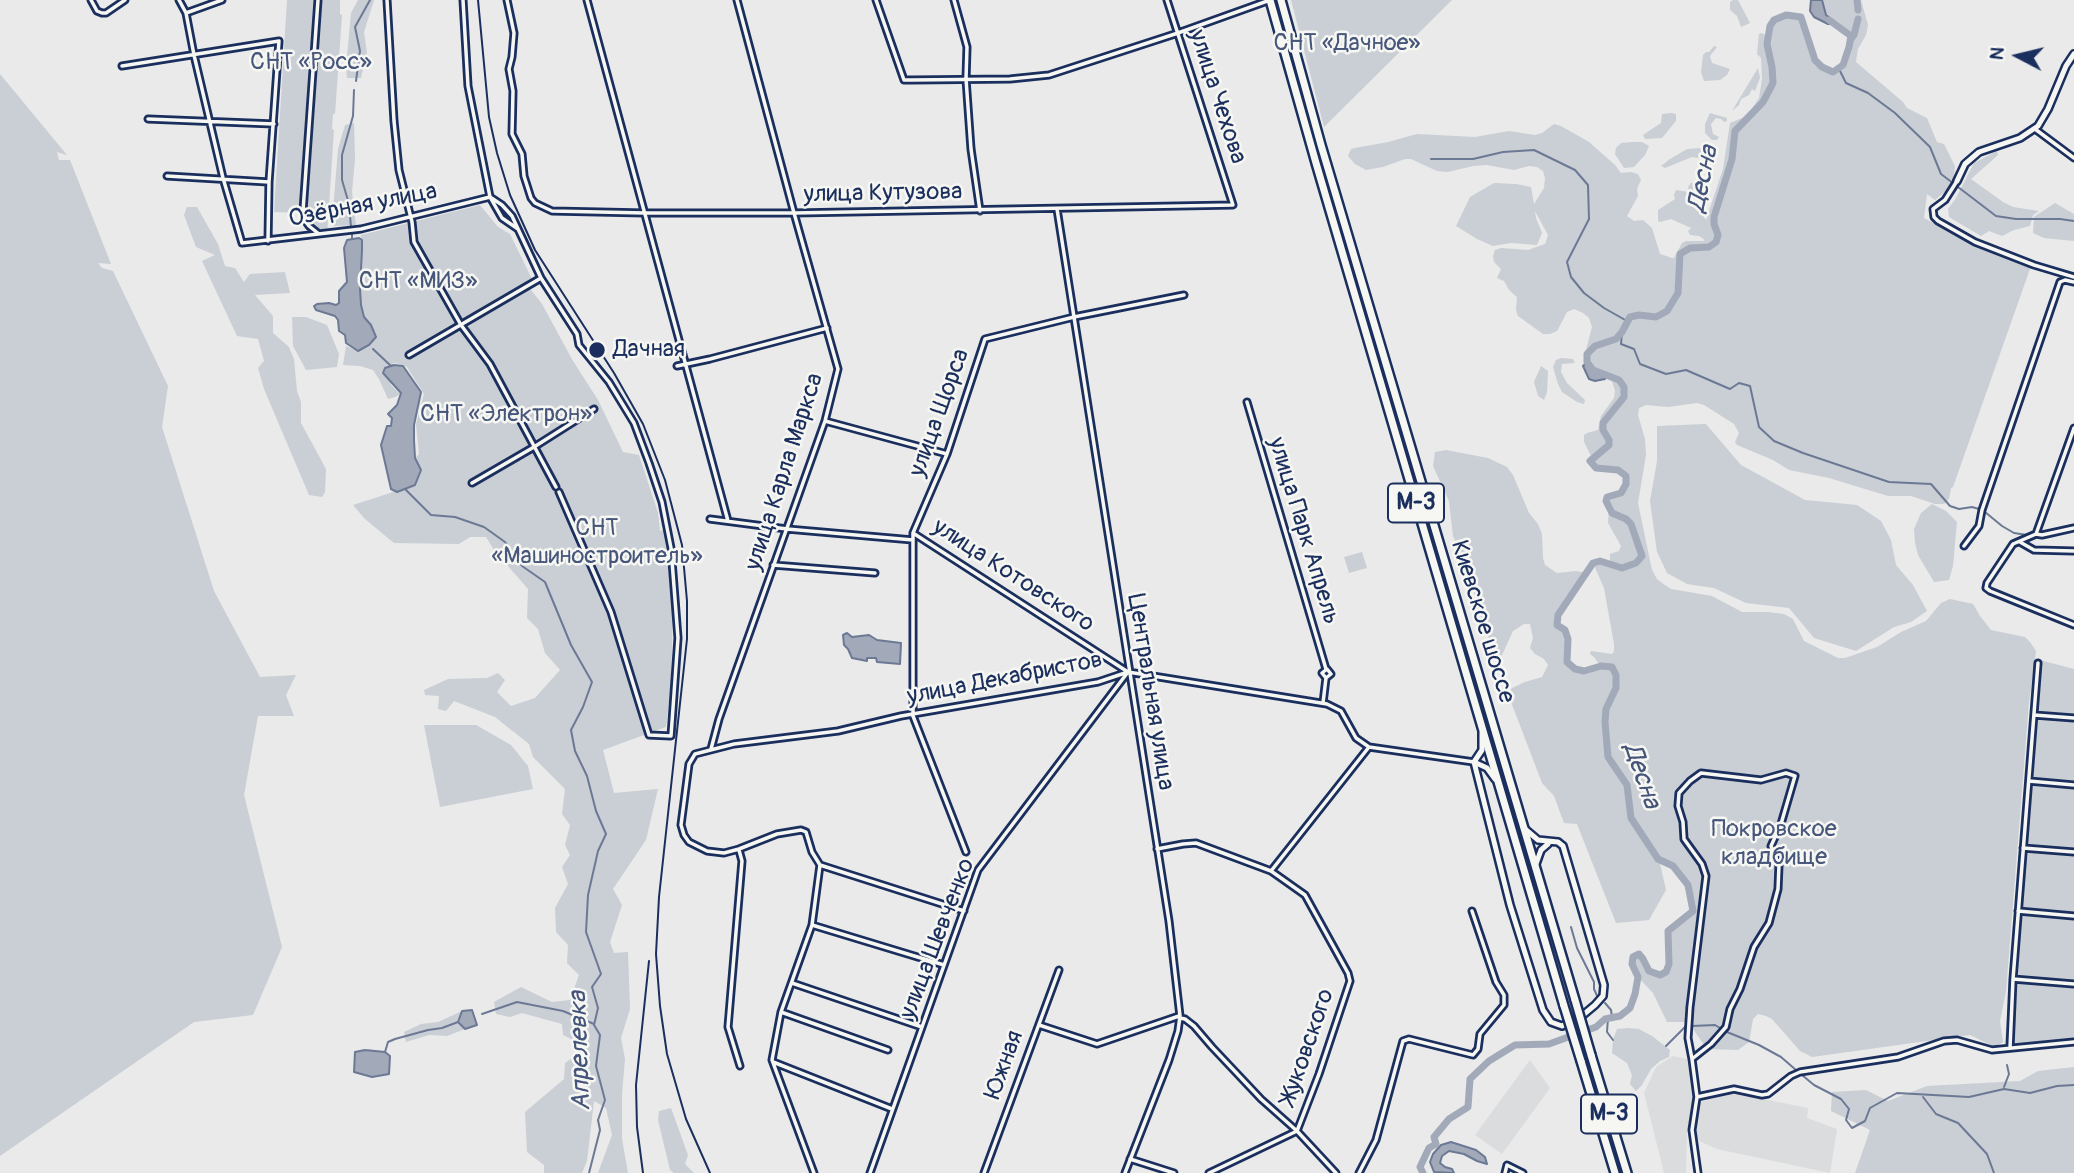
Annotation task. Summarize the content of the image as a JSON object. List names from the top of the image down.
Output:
{
  "streets": {
    "highway": ["М-3", "Киевское шоссе"],
    "street": [
      "улица Чехова",
      "улица Кутузова",
      "Озёрная улица",
      "улица Щорса",
      "улица Карла Маркса",
      "улица Парк Апрель",
      "улица Котовского",
      "улица Декабристов",
      "Центральная улица",
      "улица Шевченко",
      "Жуковского",
      "Южная"
    ]
  },
  "crossings": [
    ["улица Чехова", "улица Кутузова"],
    ["улица Кутузова", "улица Карла Маркса"],
    ["улица Кутузова", "Центральная улица"],
    ["улица Щорса", "улица Котовского"],
    ["улица Щорса", "Центральная улица"],
    ["улица Карла Маркса", "улица Котовского"],
    ["улица Карла Маркса", "улица Декабристов"],
    ["улица Парк Апрель", "улица Декабристов"],
    ["улица Котовского", "улица Декабристов"],
    ["улица Котовского", "Центральная улица"],
    ["улица Котовского", "улица Шевченко"],
    ["улица Декабристов", "Центральная улица"],
    ["улица Декабристов", "улица Шевченко"],
    ["Центральная улица", "улица Шевченко"],
    ["Центральная улица", "Жуковского"]
  ],
  "water": ["Десна", "Апрелевка"],
  "parks": [
    "СНТ «Дачное»",
    "СНТ «Росс»",
    "СНТ «МИЗ»",
    "СНТ «Электрон»",
    "СНТ «Машиностроитель»",
    "Покровское кладбище"
  ],
  "places": ["Дачная"],
  "north": "left"
}
